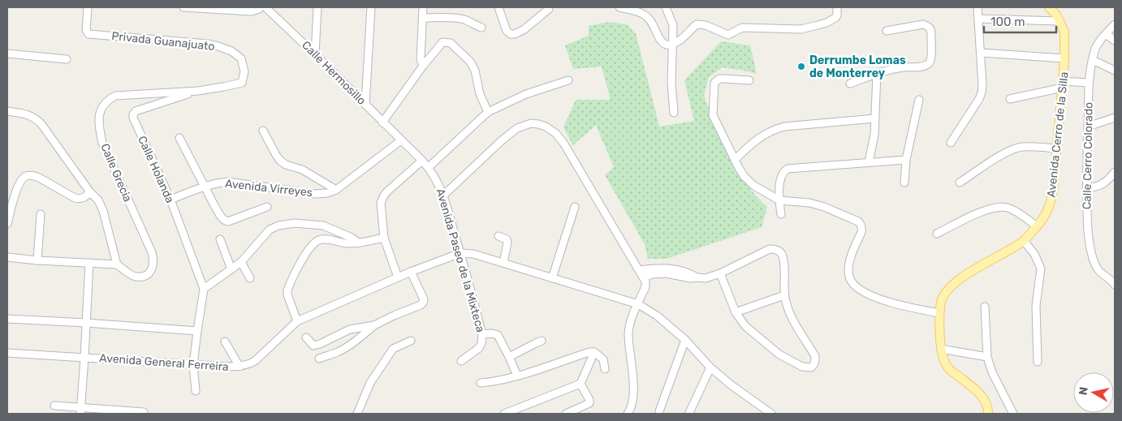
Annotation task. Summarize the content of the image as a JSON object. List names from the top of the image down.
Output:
{
  "streets": {
    "main road": ["Avenida Cerro de la Silla"],
    "street": [
      "Privada Guanajuato",
      "Calle Hermosillo",
      "Calle Cerro Colorado",
      "Calle Holanda",
      "Calle Grecia",
      "Avenida Virreyes",
      "Avenida Paseo de la Mixteca",
      "Avenida General Ferreira"
    ]
  },
  "crossings": [
    ["Privada Guanajuato", "Calle Holanda"],
    ["Privada Guanajuato", "Calle Grecia"],
    ["Calle Hermosillo", "Avenida Virreyes"],
    ["Calle Hermosillo", "Avenida Paseo de la Mixteca"],
    ["Calle Holanda", "Calle Grecia"],
    ["Calle Holanda", "Avenida Virreyes"],
    ["Avenida Virreyes", "Avenida Paseo de la Mixteca"],
    ["Avenida Paseo de la Mixteca", "Avenida General Ferreira"]
  ],
  "places": ["Derrumbe Lomas de Monterrey"],
  "scale_bar": "100 m",
  "north": "left"
}
